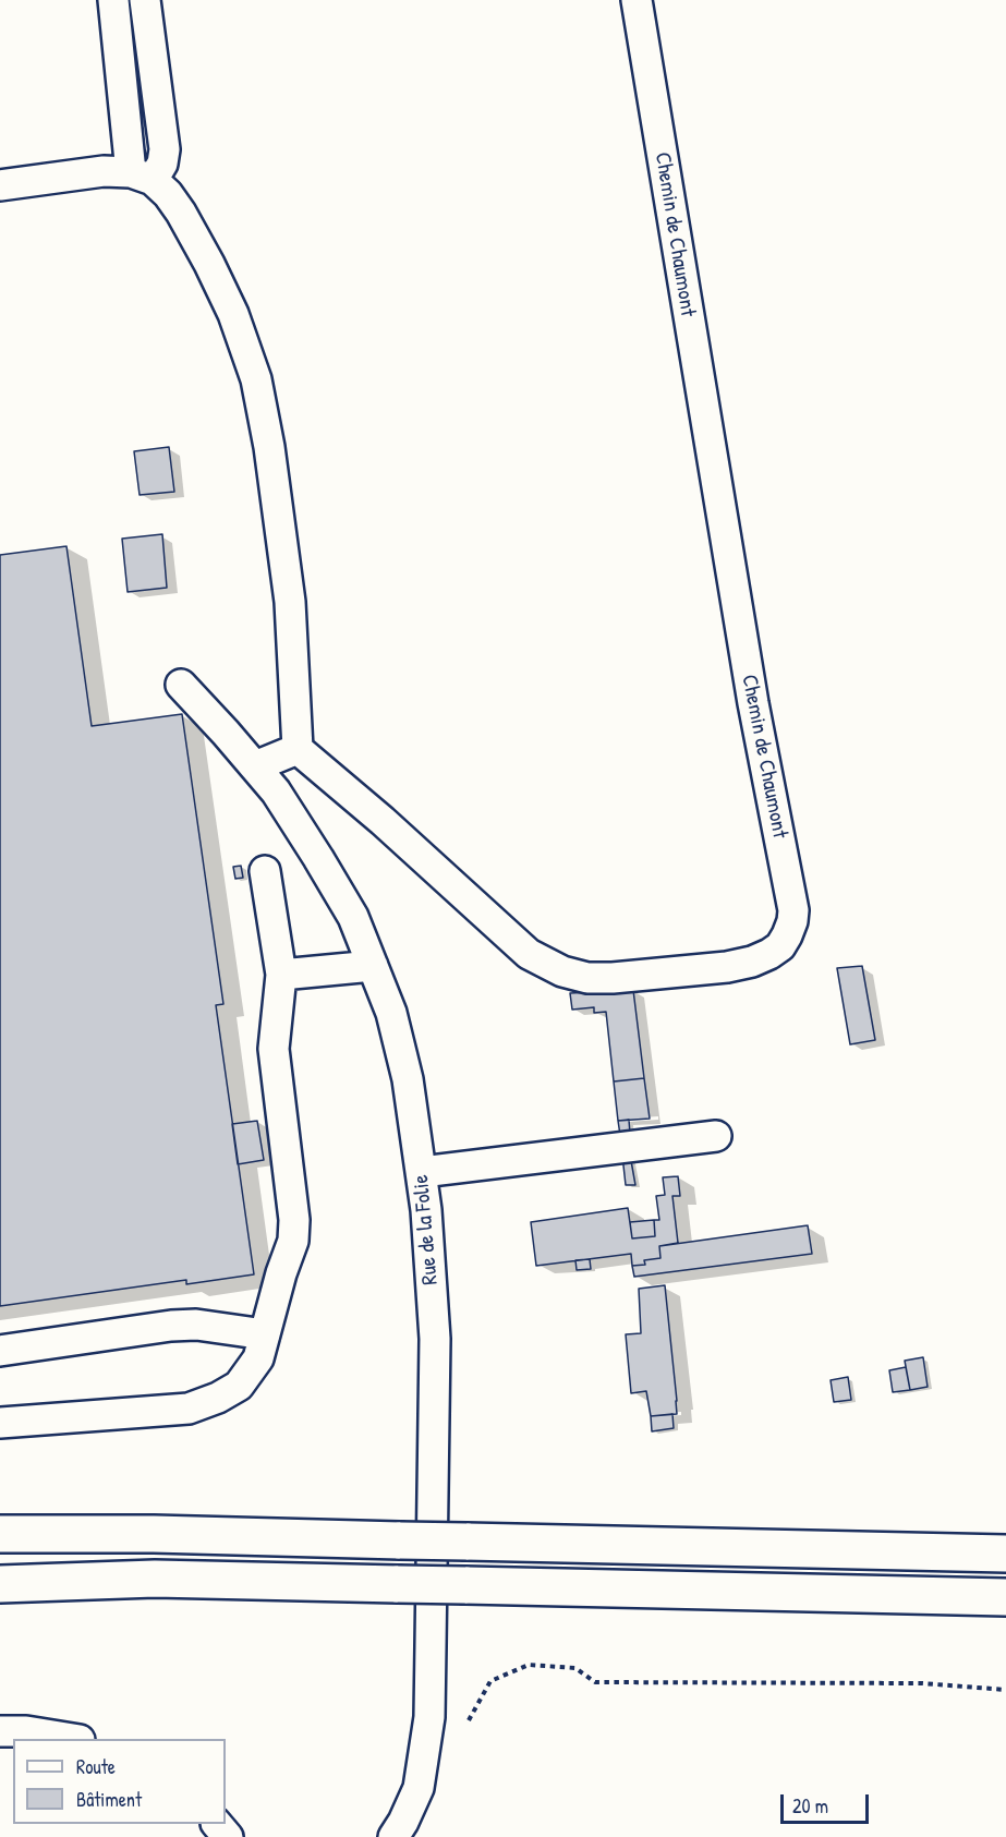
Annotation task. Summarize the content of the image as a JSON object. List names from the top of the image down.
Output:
{
  "streets": {
    "street": ["Chemin de Chaumont", "Rue de la Folie"]
  },
  "legend": ["Route", "Bâtiment"],
  "scale_bar": "20 m"
}
